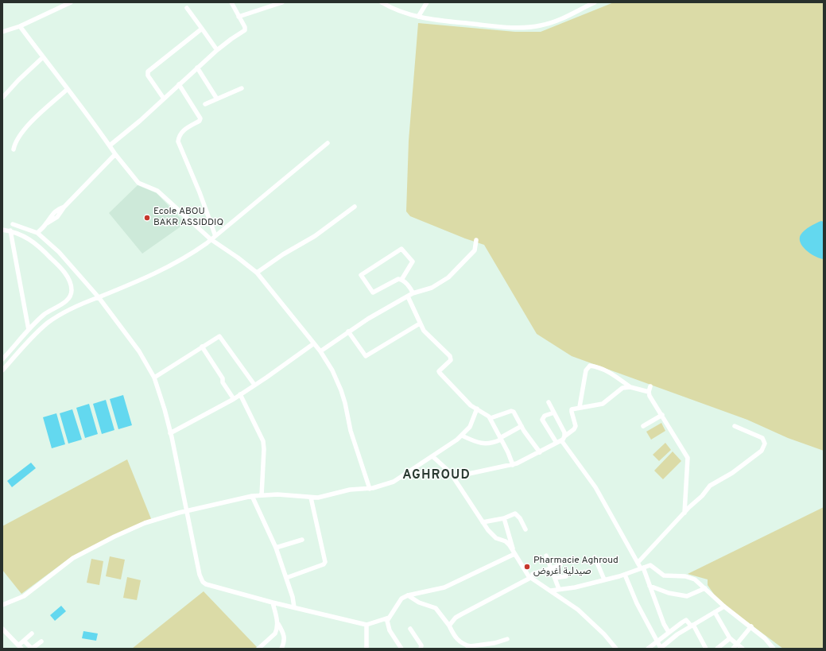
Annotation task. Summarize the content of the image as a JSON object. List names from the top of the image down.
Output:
{
  "districts": ["AGHROUD"],
  "places": ["Ecole ABOU BAKR ASSIDDIQ", "Pharmacie Aghroud صيدلية أغروض"]
}
